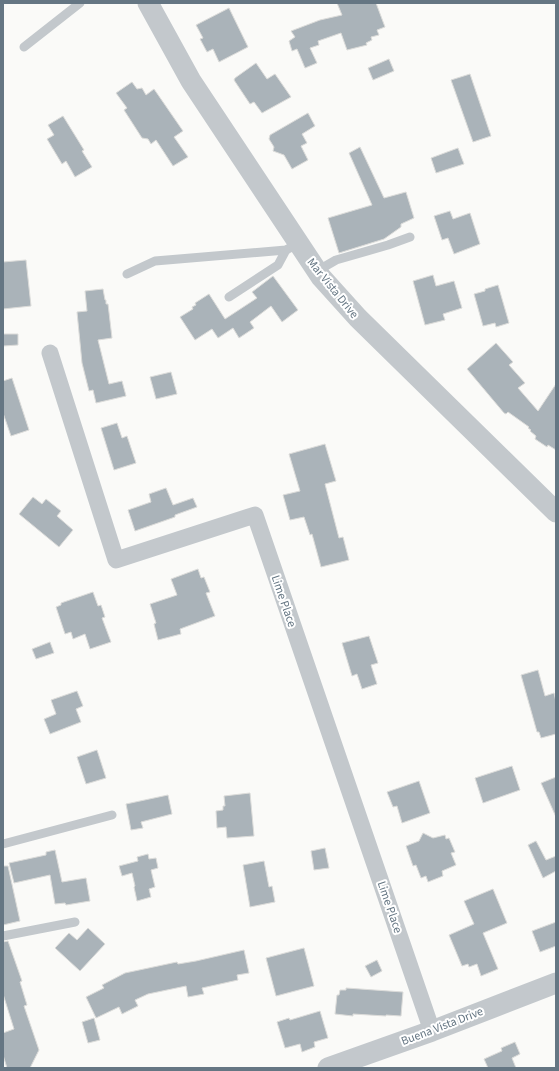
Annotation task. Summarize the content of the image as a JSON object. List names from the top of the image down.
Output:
{
  "streets": {
    "street": ["Mar Vista Drive", "Lime Place", "Buena Vista Drive"]
  },
  "crossings": [
    ["Lime Place", "Buena Vista Drive"]
  ]
}
